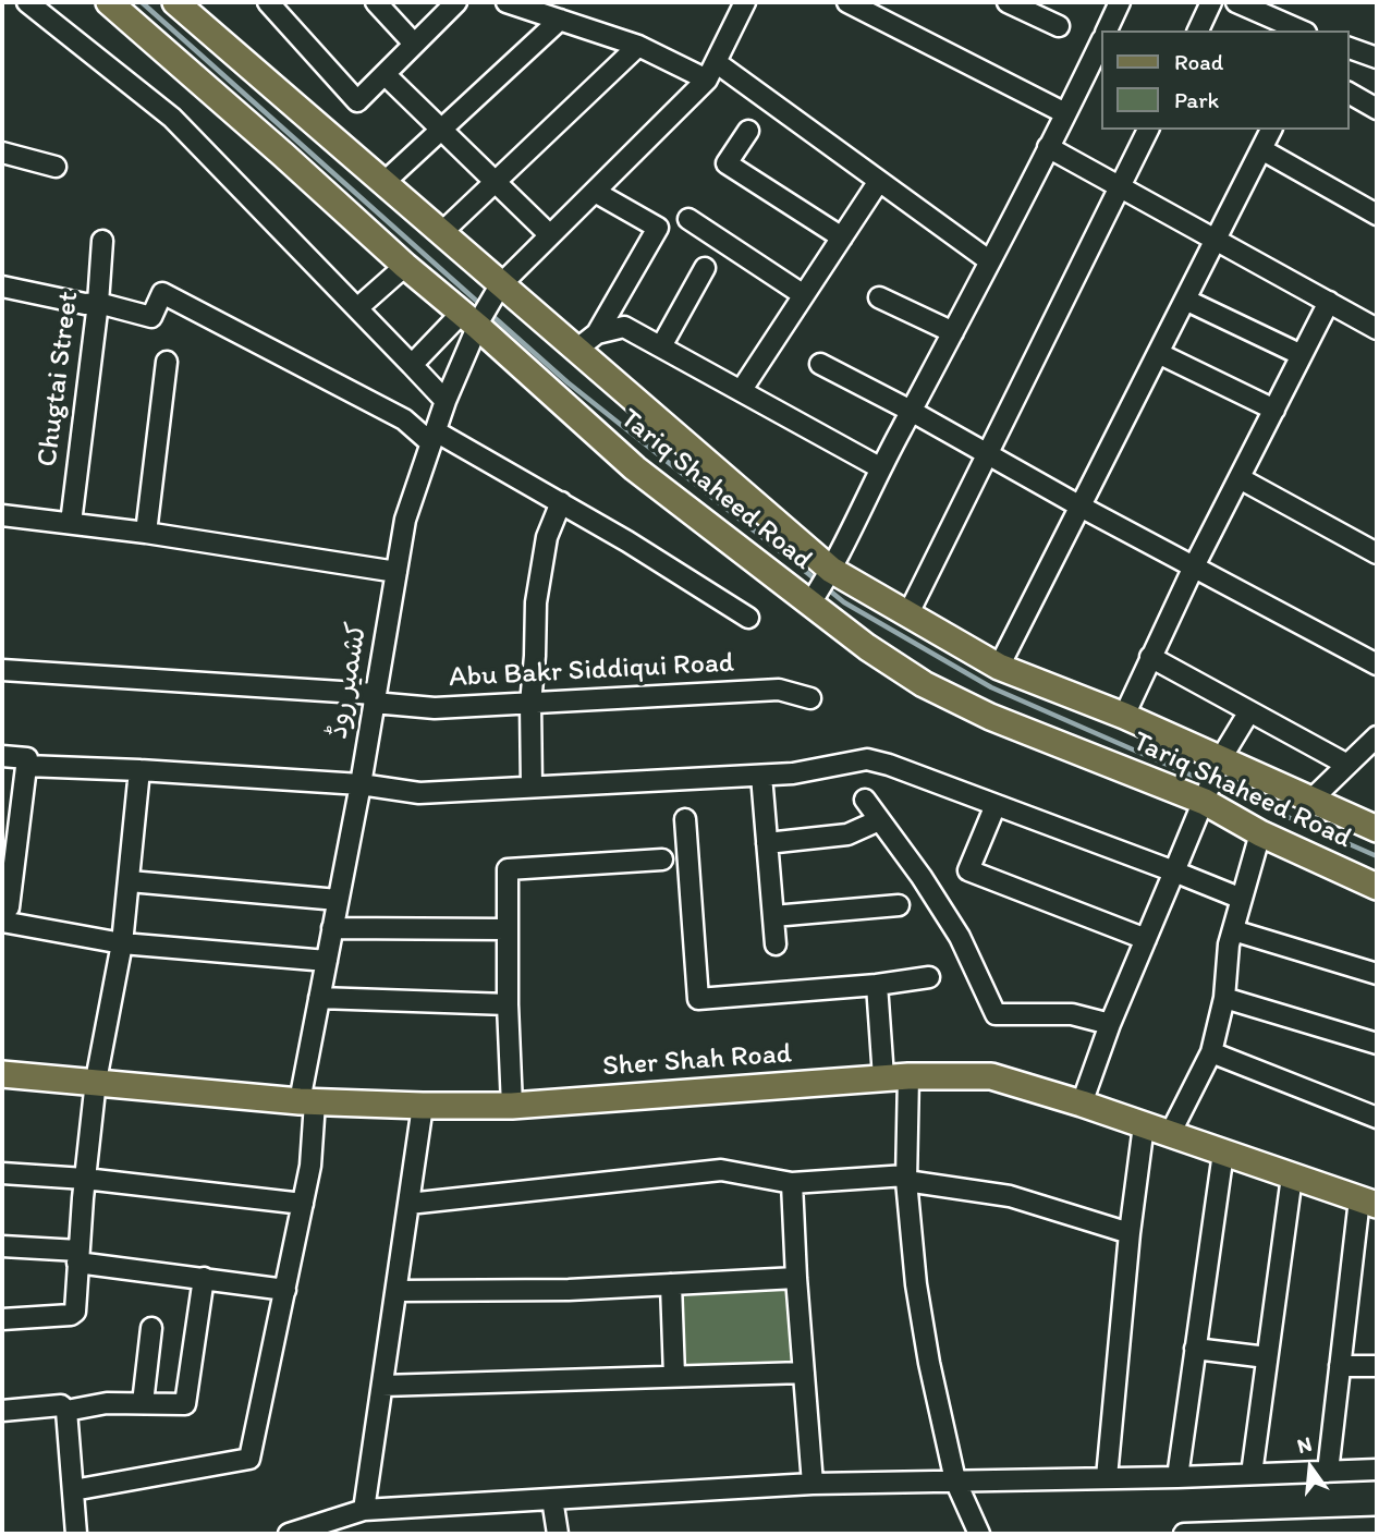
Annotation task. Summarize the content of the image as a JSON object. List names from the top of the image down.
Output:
{
  "streets": {
    "main road": ["Tariq Shaheed Road", "Sher Shah Road"],
    "street": ["Chugtai Street", "Abu Bakr Siddiqui Road", "کشمیر روڈ"]
  },
  "crossings": [
    ["Tariq Shaheed Road", "کشمیر روڈ"],
    ["Abu Bakr Siddiqui Road", "کشمیر روڈ"],
    ["کشمیر روڈ", "Sher Shah Road"]
  ],
  "legend": ["Road", "Park"],
  "north": "top"
}
